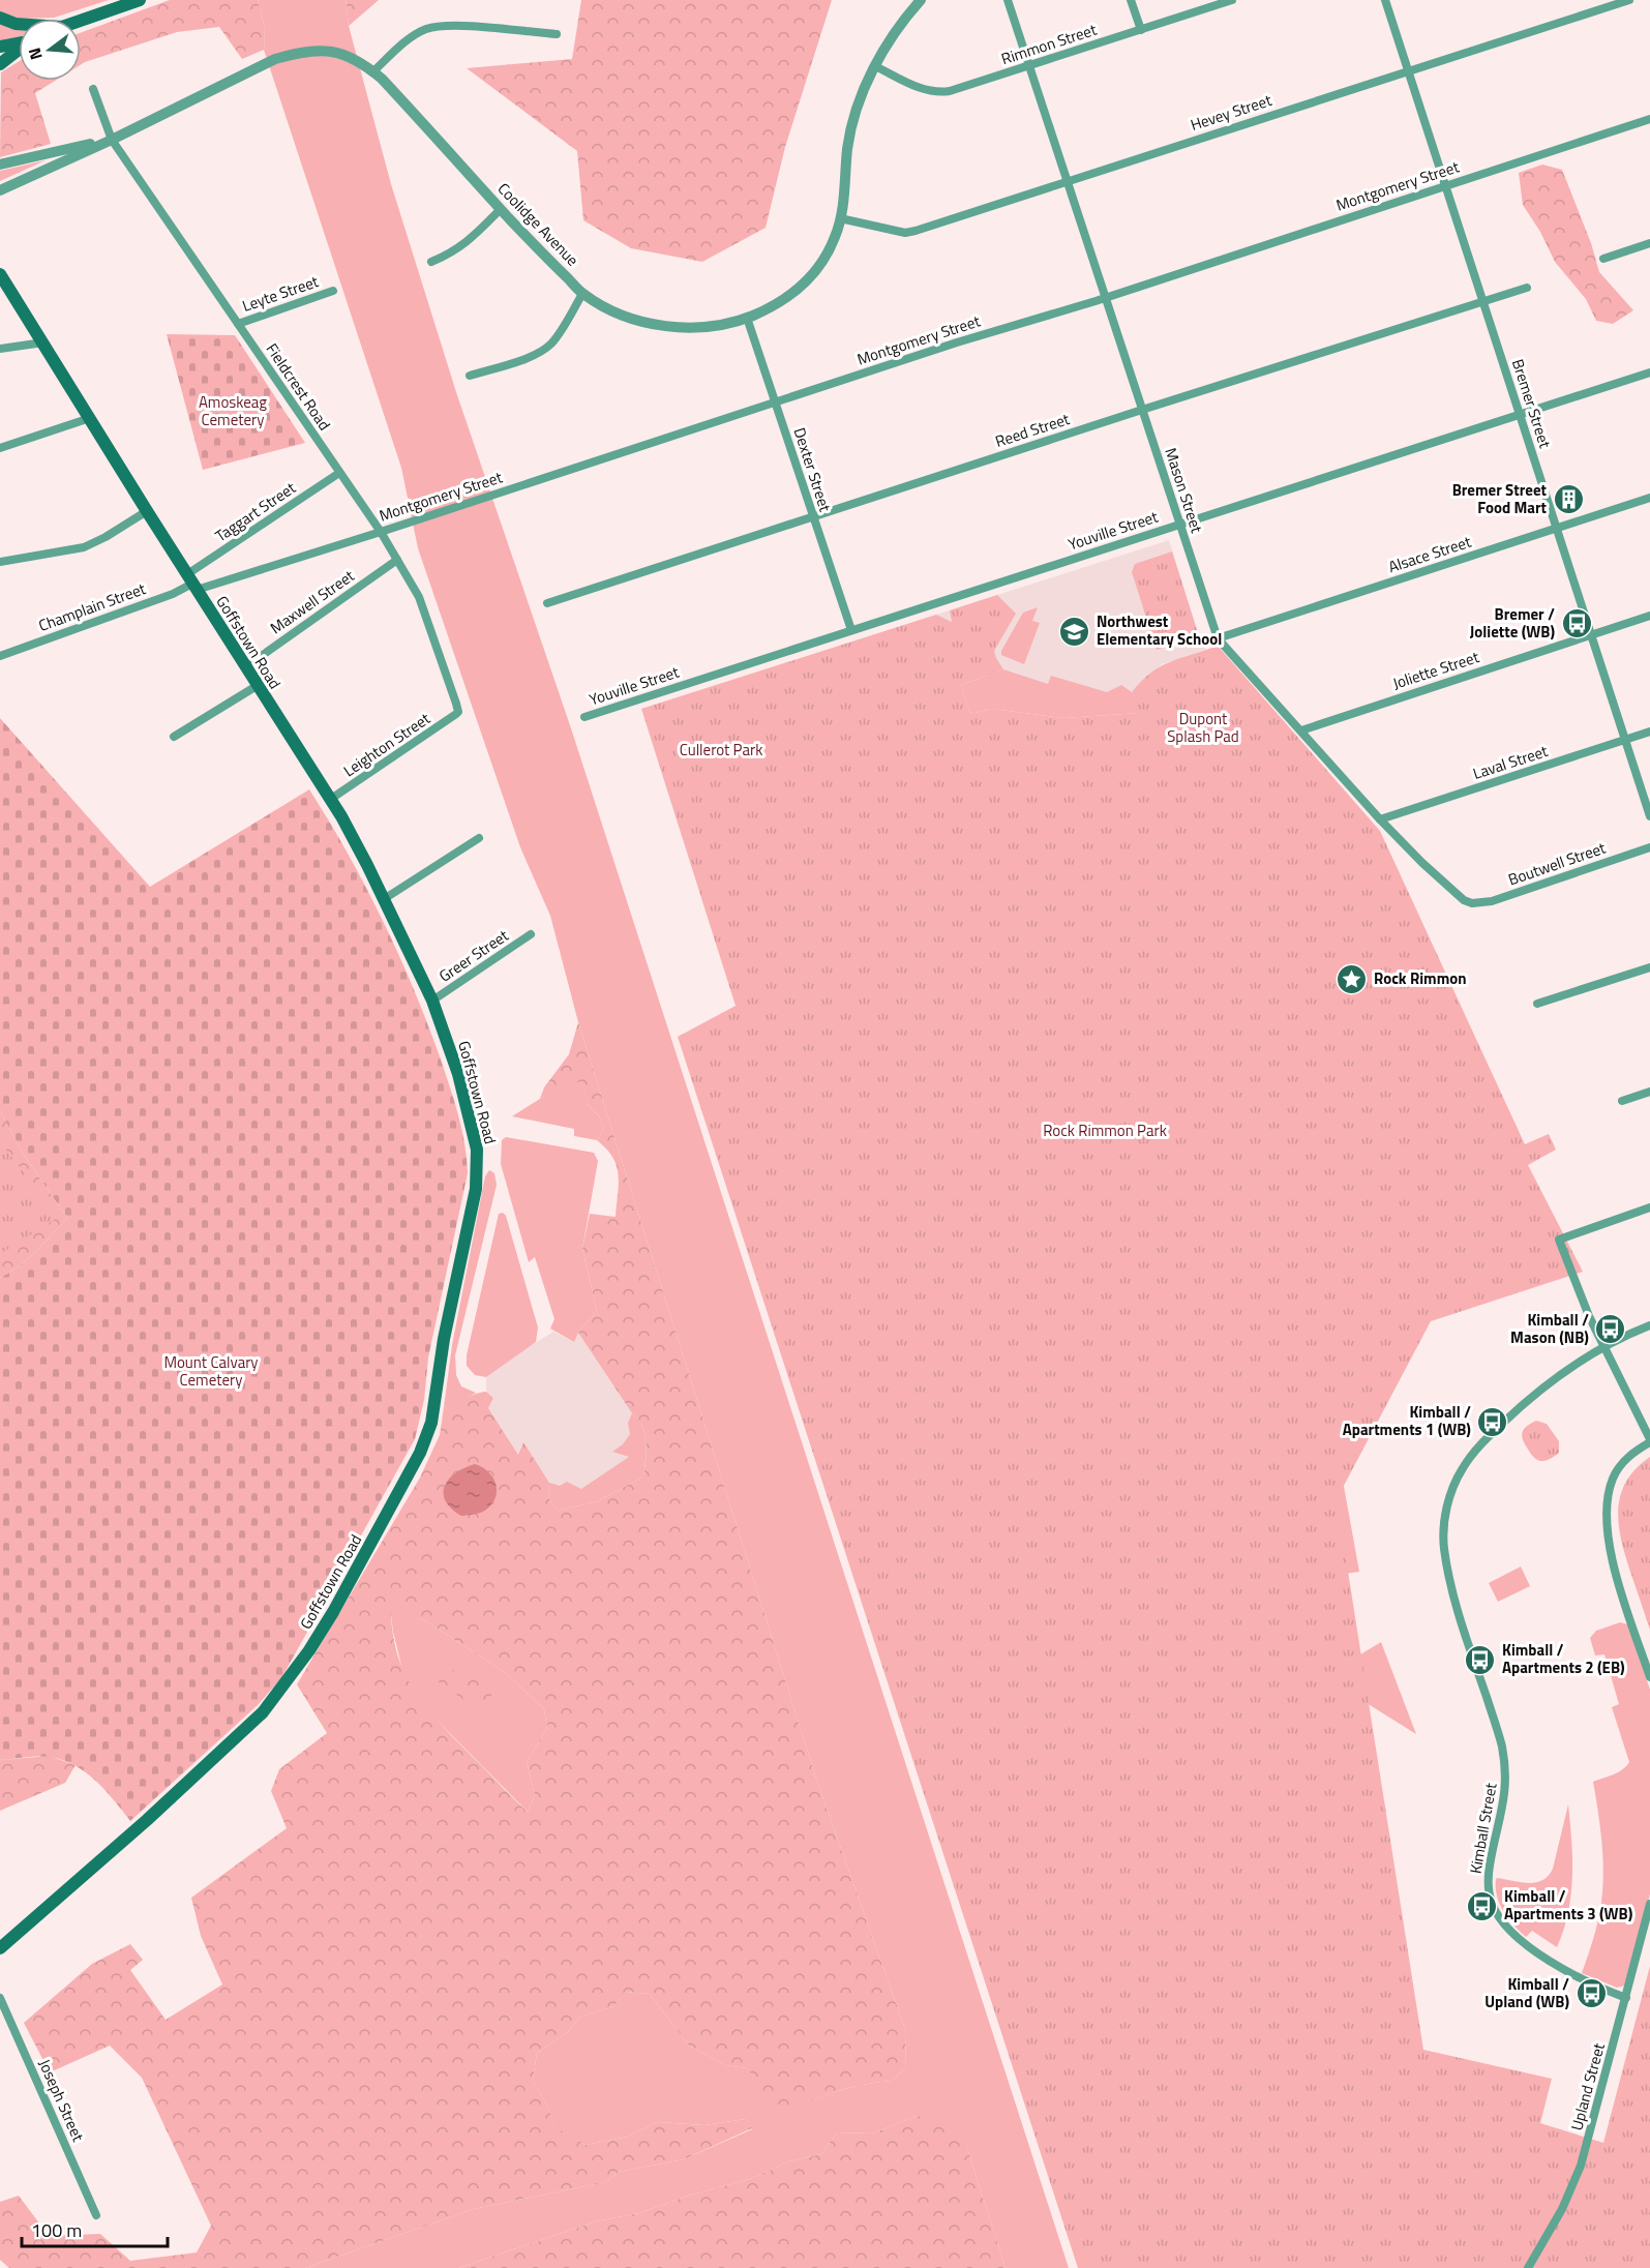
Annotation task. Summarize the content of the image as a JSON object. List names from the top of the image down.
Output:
{
  "streets": {
    "main road": ["Goffstown Road"],
    "street": [
      "Rimmon Street",
      "Hevey Street",
      "Montgomery Street",
      "Coolidge Avenue",
      "Leyte Street",
      "Fieldcrest Road",
      "Bremer Street",
      "Reed Street",
      "Dexter Street",
      "Mason Street",
      "Taggart Street",
      "Youville Street",
      "Alsace Street",
      "Maxwell Street",
      "Champlain Street",
      "Joliette Street",
      "Leighton Street",
      "Laval Street",
      "Boutwell Street",
      "Greer Street",
      "Kimball Street",
      "Upland Street",
      "Joseph Street"
    ]
  },
  "crossings": [
    ["Rimmon Street", "Coolidge Avenue"],
    ["Rimmon Street", "Mason Street"],
    ["Hevey Street", "Coolidge Avenue"],
    ["Hevey Street", "Bremer Street"],
    ["Hevey Street", "Mason Street"],
    ["Montgomery Street", "Fieldcrest Road"],
    ["Montgomery Street", "Bremer Street"],
    ["Montgomery Street", "Dexter Street"],
    ["Montgomery Street", "Mason Street"],
    ["Montgomery Street", "Taggart Street"],
    ["Montgomery Street", "Champlain Street"],
    ["Montgomery Street", "Goffstown Road"],
    ["Coolidge Avenue", "Fieldcrest Road"],
    ["Coolidge Avenue", "Dexter Street"],
    ["Leyte Street", "Fieldcrest Road"],
    ["Fieldcrest Road", "Taggart Street"],
    ["Fieldcrest Road", "Maxwell Street"],
    ["Fieldcrest Road", "Leighton Street"],
    ["Bremer Street", "Reed Street"],
    ["Bremer Street", "Youville Street"],
    ["Bremer Street", "Alsace Street"],
    ["Bremer Street", "Joliette Street"],
    ["Bremer Street", "Laval Street"],
    ["Reed Street", "Dexter Street"],
    ["Reed Street", "Mason Street"],
    ["Dexter Street", "Youville Street"],
    ["Mason Street", "Youville Street"],
    ["Mason Street", "Alsace Street"],
    ["Mason Street", "Joliette Street"],
    ["Mason Street", "Laval Street"],
    ["Mason Street", "Boutwell Street"],
    ["Taggart Street", "Champlain Street"],
    ["Taggart Street", "Goffstown Road"],
    ["Maxwell Street", "Goffstown Road"],
    ["Champlain Street", "Goffstown Road"],
    ["Goffstown Road", "Leighton Street"],
    ["Goffstown Road", "Greer Street"],
    ["Kimball Street", "Upland Street"]
  ],
  "parks": [
    "Amoskeag Cemetery",
    "Dupont Splash Pad",
    "Cullerot Park",
    "Rock Rimmon Park",
    "Mount Calvary Cemetery"
  ],
  "places": {
    "building": ["Bremer Street Food Mart"],
    "bus stop": [
      "Bremer / Joliette (WB)",
      "Kimball / Mason (NB)",
      "Kimball / Apartments 1 (WB)",
      "Kimball / Apartments 2 (EB)",
      "Kimball / Apartments 3 (WB)",
      "Kimball / Upland (WB)"
    ],
    "school or university": ["Northwest Elementary School"],
    "place": ["Rock Rimmon"]
  },
  "scale_bar": "100 m",
  "north": "left"
}
